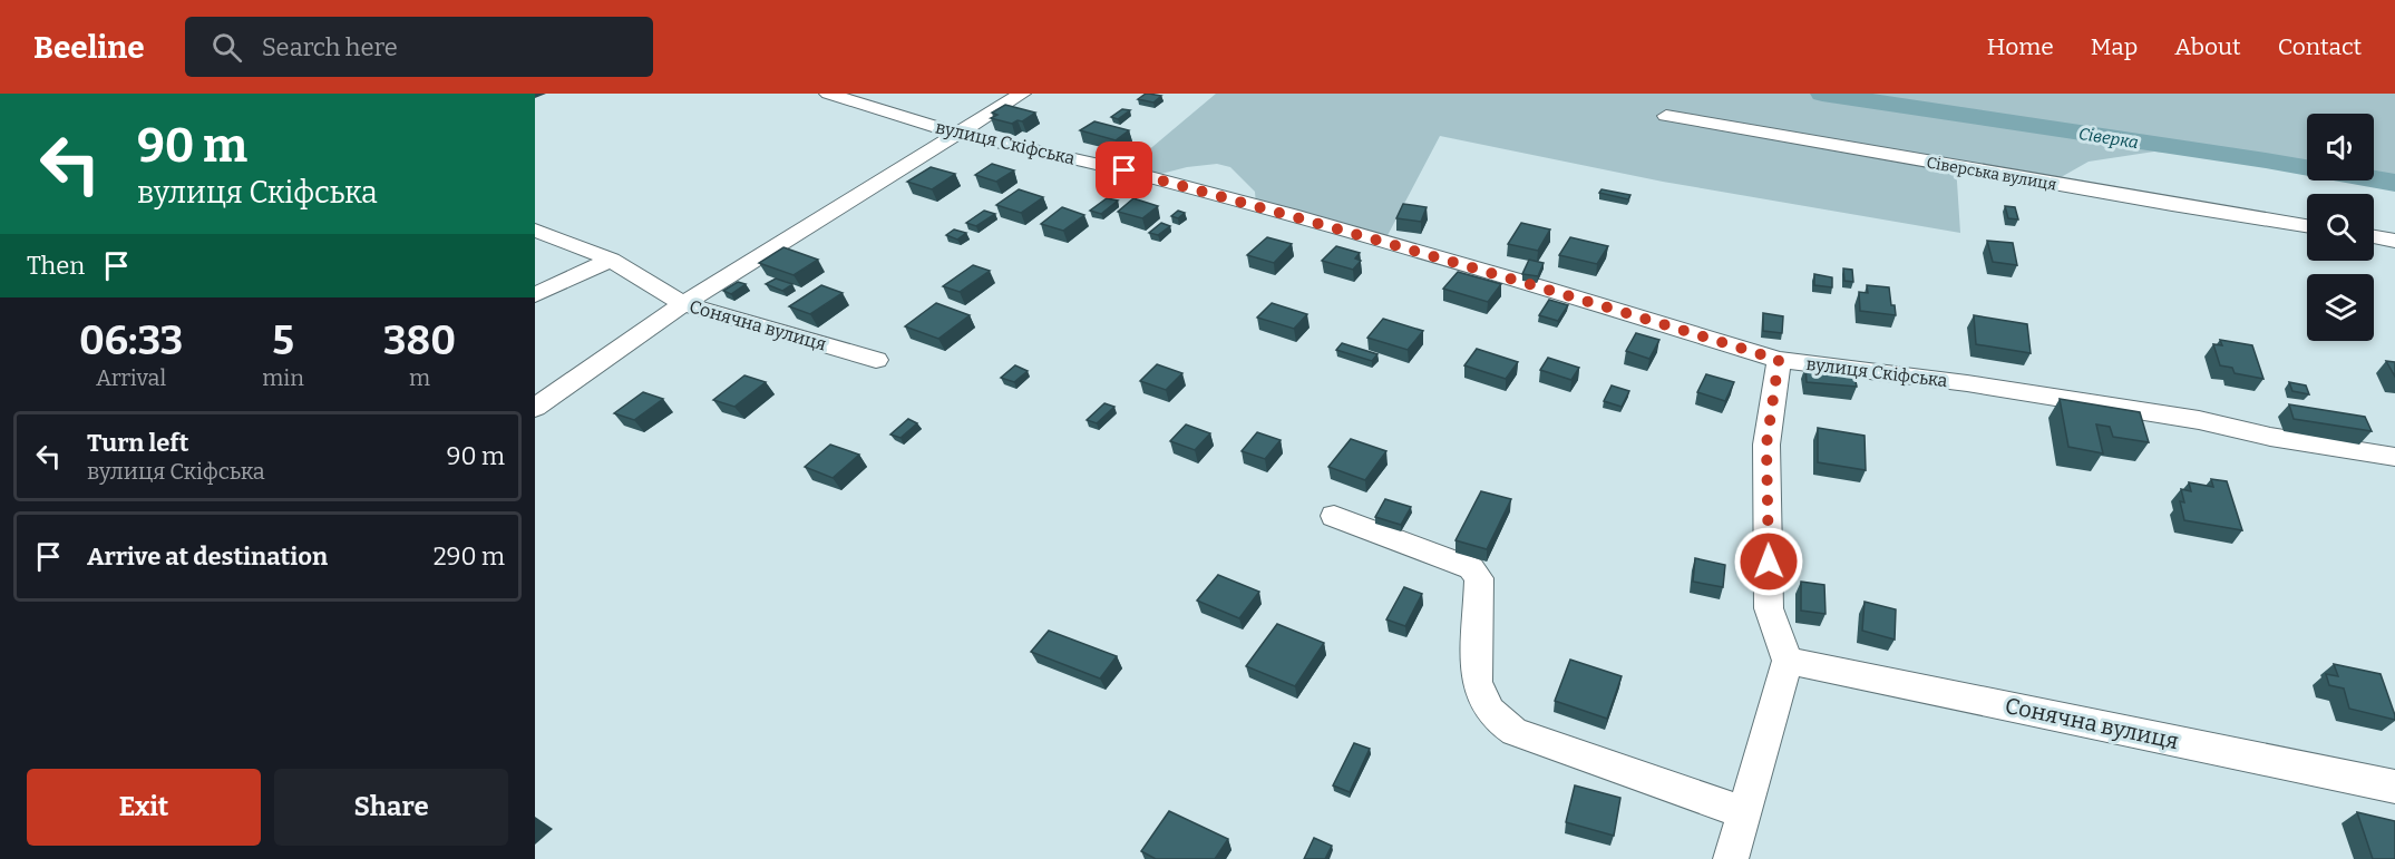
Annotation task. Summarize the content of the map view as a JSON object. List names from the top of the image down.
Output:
{
  "streets": {
    "street": ["вулиця Скіфська", "Сіверська вулиця", "Сонячна вулиця"]
  },
  "water": ["Сіверка"],
  "page": {
    "header": "Beeline",
    "search": "Search here",
    "nav": [
      "Home",
      "Map",
      "About",
      "Contact"
    ],
    "turn": ["90 m", "вулиця Скіфська"],
    "then": "Then",
    "eta": [
      "06:33",
      "Arrival",
      "5",
      "min",
      "380",
      "m"
    ],
    "list": [
      {
        "name": "Turn left",
        "note": "вулиця Скіфська",
        "value": "90 m"
      },
      {
        "name": "Arrive at destination",
        "value": "290 m"
      }
    ],
    "buttons": ["Exit", "Share"]
  }
}
